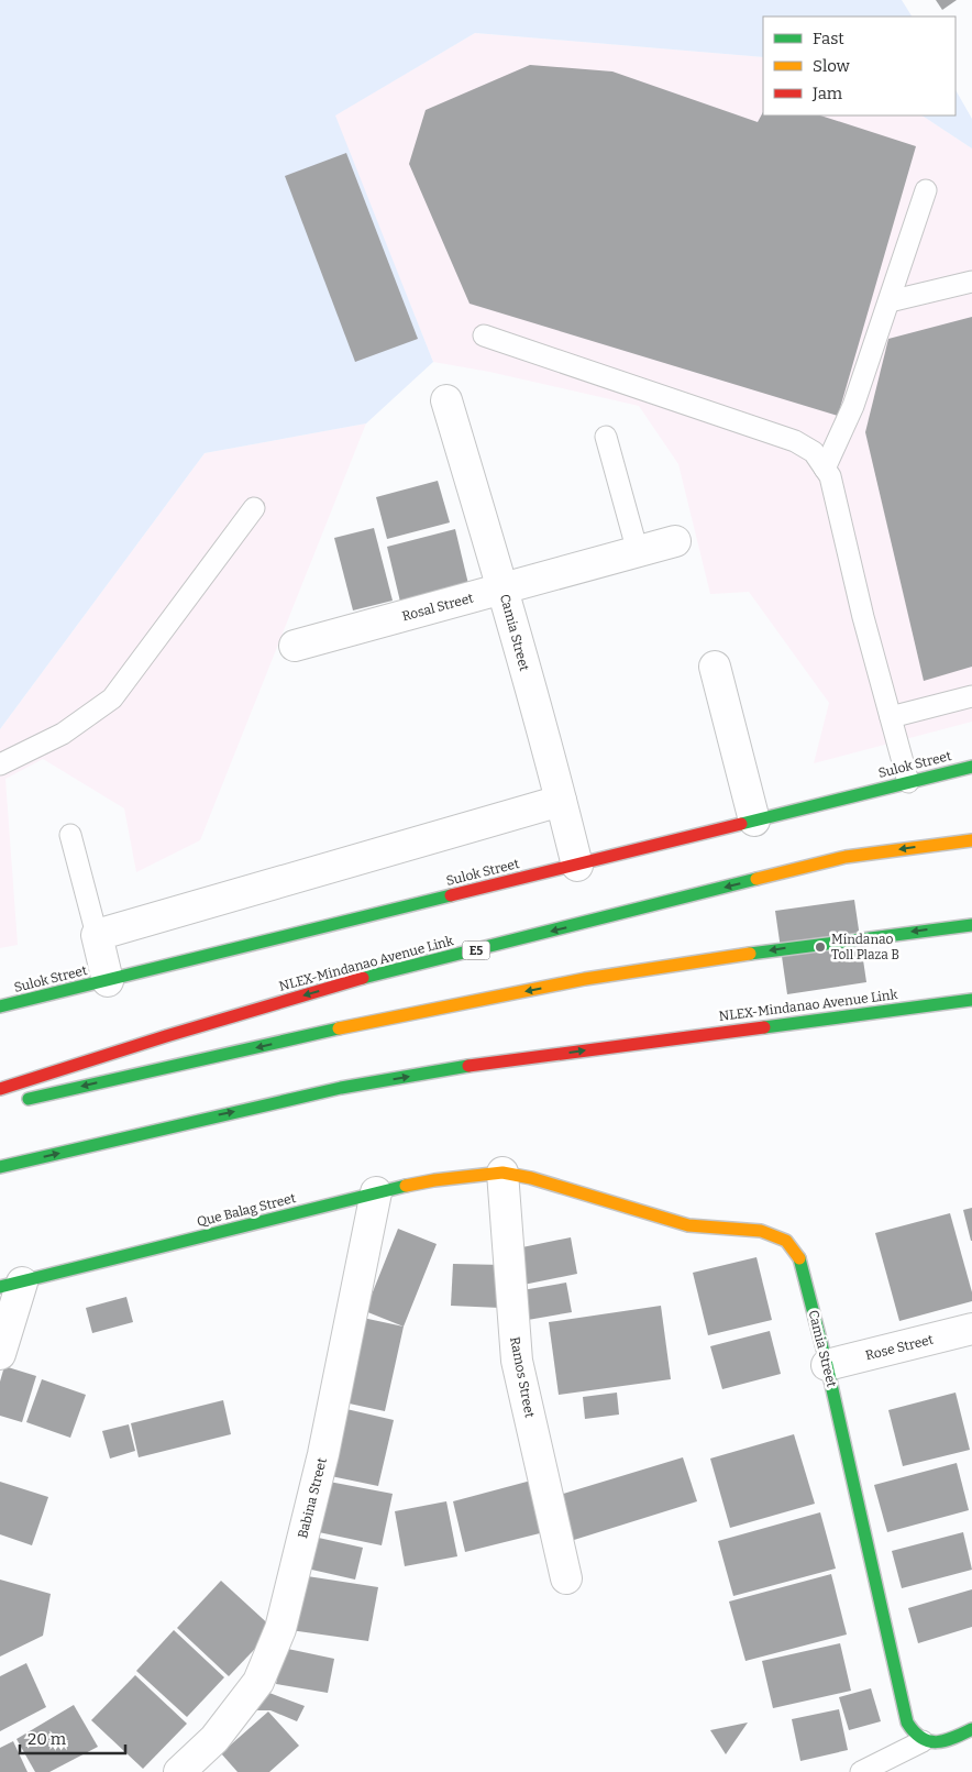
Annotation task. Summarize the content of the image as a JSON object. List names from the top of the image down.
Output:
{
  "streets": {
    "main road": [
      "Camia Street",
      "Sulok Street",
      "E5",
      "NLEX-Mindanao Avenue Link",
      "Que Balag Street"
    ],
    "street": [
      "Rosal Street",
      "Rose Street",
      "Ramos Street",
      "Babina Street"
    ]
  },
  "crossings": [
    ["Rosal Street", "Camia Street"],
    ["Camia Street", "Sulok Street"],
    ["Camia Street", "Que Balag Street"],
    ["Camia Street", "Rose Street"],
    ["Camia Street", "Ramos Street"],
    ["Que Balag Street", "Ramos Street"],
    ["Que Balag Street", "Babina Street"]
  ],
  "places": ["Mindanao Toll Plaza B"],
  "legend": ["Fast", "Slow", "Jam"],
  "scale_bar": "20 m"
}
